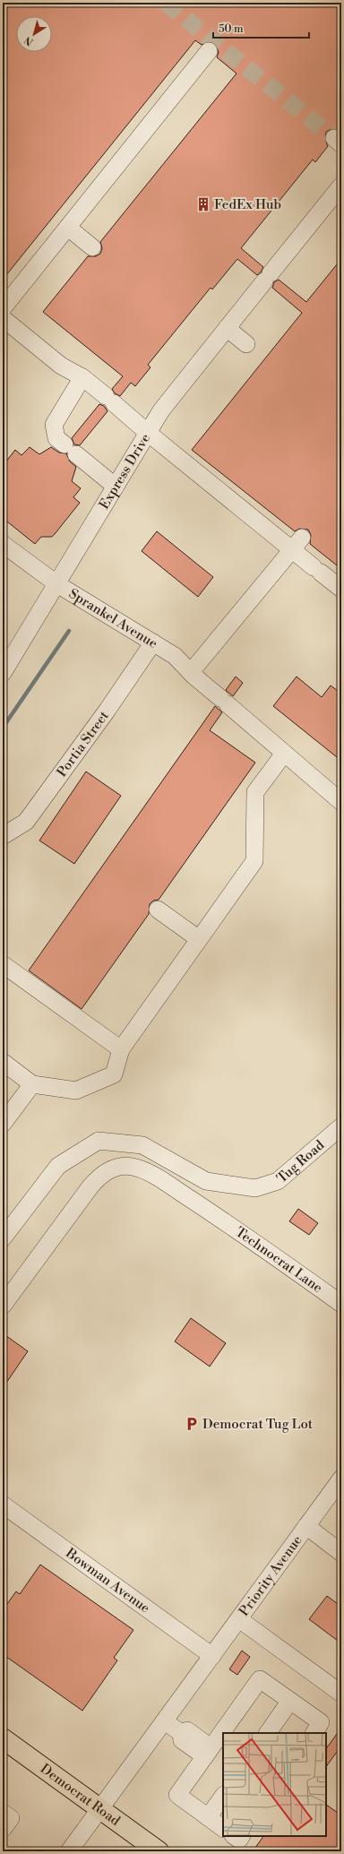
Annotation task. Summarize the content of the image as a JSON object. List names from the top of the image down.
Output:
{
  "streets": {
    "main road": ["Democrat Road"],
    "street": [
      "Express Drive",
      "Sprankel Avenue",
      "Portia Street",
      "Tug Road",
      "Technocrat Lane",
      "Priority Avenue",
      "Bowman Avenue"
    ]
  },
  "crossings": [
    ["Express Drive", "Sprankel Avenue"],
    ["Sprankel Avenue", "Portia Street"],
    ["Priority Avenue", "Bowman Avenue"],
    ["Priority Avenue", "Democrat Road"]
  ],
  "places": {
    "building": ["FedEx Hub"],
    "parking": ["Democrat Tug Lot"]
  },
  "scale_bar": "50 m",
  "north": "bottom left"
}
